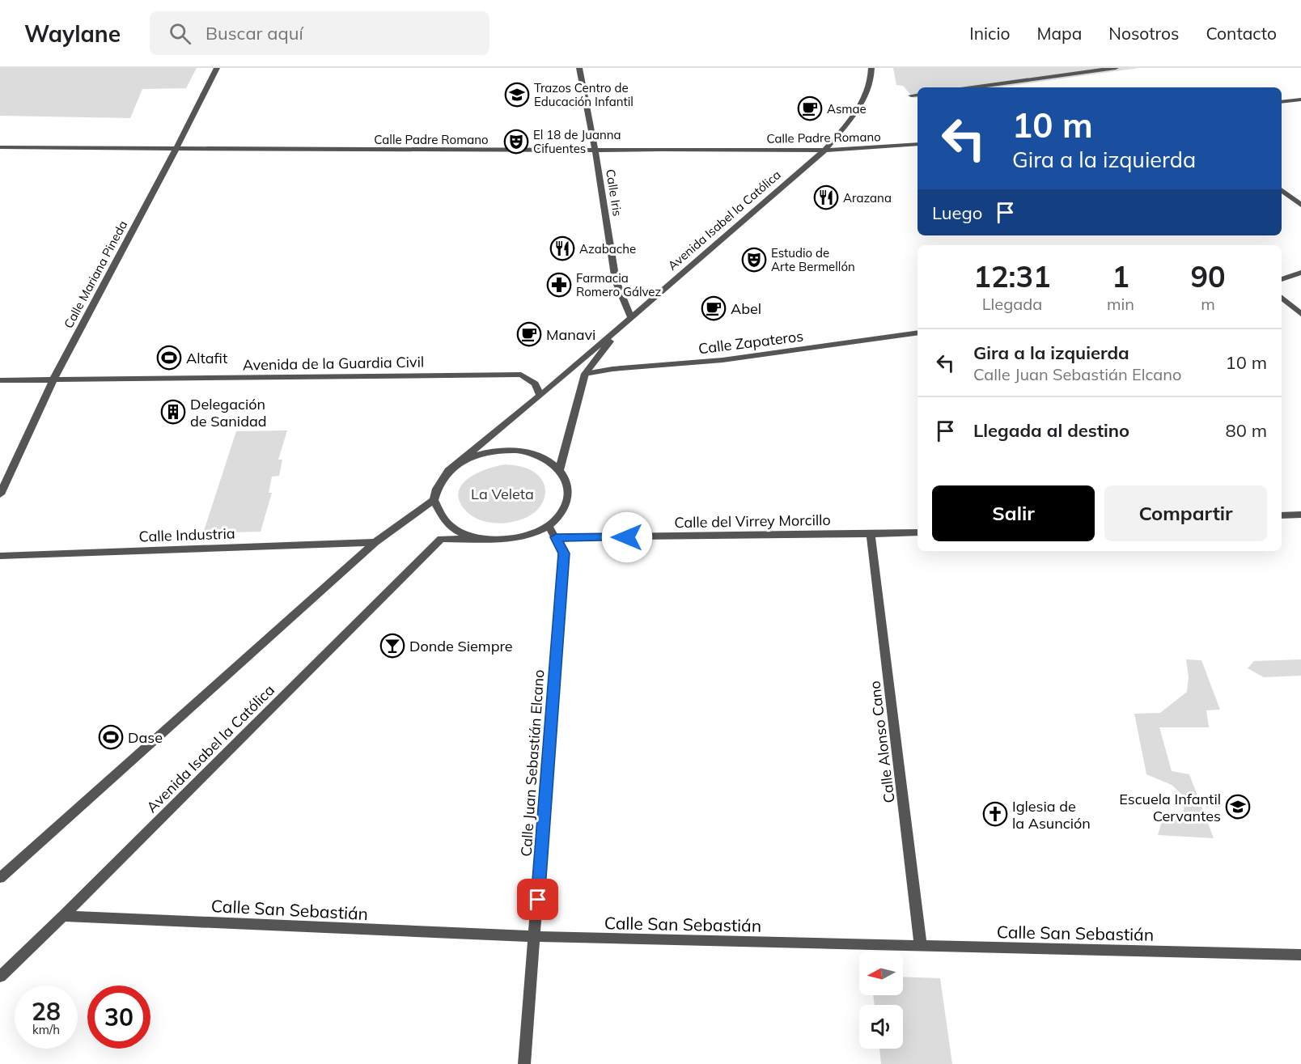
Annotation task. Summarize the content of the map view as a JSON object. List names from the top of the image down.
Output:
{
  "streets": {
    "street": [
      "Calle Padre Romano",
      "Calle Iris",
      "Avenida Isabel la Católica",
      "Calle Mariana Pineda",
      "Calle Zapateros",
      "Avenida de la Guardia Civil",
      "Calle del Virrey Morcillo",
      "Calle Industria",
      "Calle Alonso Cano",
      "Calle Juan Sebastián Elcano",
      "Calle San Sebastián"
    ]
  },
  "crossings": [
    ["Calle Padre Romano", "Calle Iris"],
    ["Calle Padre Romano", "Avenida Isabel la Católica"],
    ["Calle Padre Romano", "Calle Mariana Pineda"],
    ["Calle Iris", "Avenida Isabel la Católica"],
    ["Avenida Isabel la Católica", "Calle Zapateros"],
    ["Avenida Isabel la Católica", "Avenida de la Guardia Civil"],
    ["Avenida Isabel la Católica", "Calle Juan Sebastián Elcano"],
    ["Avenida Isabel la Católica", "Calle San Sebastián"],
    ["Calle Mariana Pineda", "Avenida de la Guardia Civil"],
    ["Calle del Virrey Morcillo", "Calle Alonso Cano"],
    ["Calle del Virrey Morcillo", "Calle Juan Sebastián Elcano"],
    ["Calle Alonso Cano", "Calle San Sebastián"],
    ["Calle Juan Sebastián Elcano", "Calle San Sebastián"]
  ],
  "parks": ["La Veleta"],
  "places": {
    "school or university": ["Trazos Centro de Educación Infantil", "Escuela Infantil Cervantes"],
    "cafe": ["Asmae", "Abel", "Manavi"],
    "theatre": ["El 18 de Juanna Cifuentes", "Estudio de Arte Bermellón"],
    "restaurant": ["Arazana", "Azabache"],
    "pharmacy": ["Farmacia Romero Gálvez"],
    "sports": ["Altafit", "Dase"],
    "building": ["Delegación de Sanidad"],
    "bar": ["Donde Siempre"],
    "church": ["Iglesia de la Asunción"]
  },
  "north": "left",
  "page": {
    "header": "Waylane",
    "search": "Buscar aquí",
    "nav": [
      "Inicio",
      "Mapa",
      "Nosotros",
      "Contacto"
    ],
    "turn": ["10 m", "Gira a la izquierda"],
    "then": "Luego",
    "eta": [
      "12:31",
      "Llegada",
      "1",
      "min",
      "90",
      "m"
    ],
    "list": [
      {
        "name": "Gira a la izquierda",
        "note": "Calle Juan Sebastián Elcano",
        "value": "10 m"
      },
      {
        "name": "Llegada al destino",
        "value": "80 m"
      }
    ],
    "buttons": ["Salir", "Compartir"],
    "speed": "28 km/h",
    "limit": "30"
  }
}
